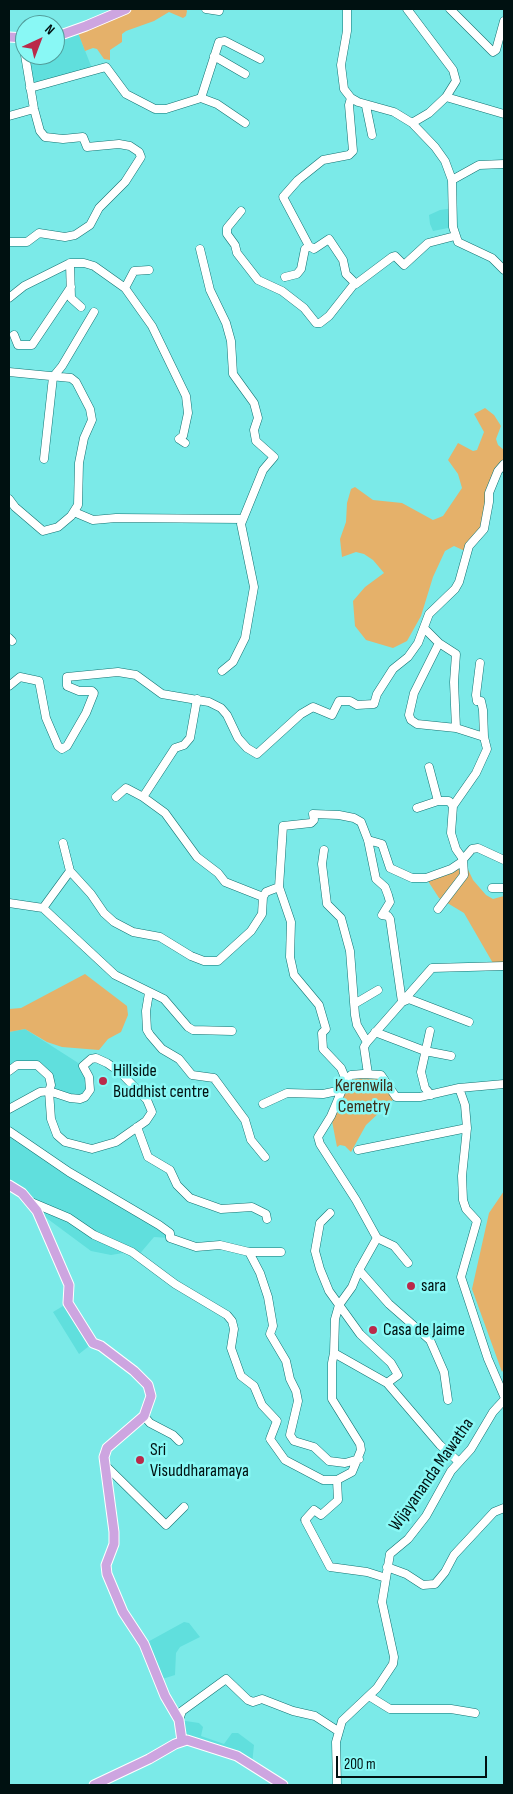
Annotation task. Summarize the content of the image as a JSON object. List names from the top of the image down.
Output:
{
  "streets": {
    "street": ["Wijayananda Mawatha"]
  },
  "parks": ["Kerenwila Cemetry"],
  "places": [
    "Hillside Buddhist centre",
    "sara",
    "Casa de Jaime",
    "Sri Visuddharamaya"
  ],
  "scale_bar": "200 m",
  "north": "top right"
}
